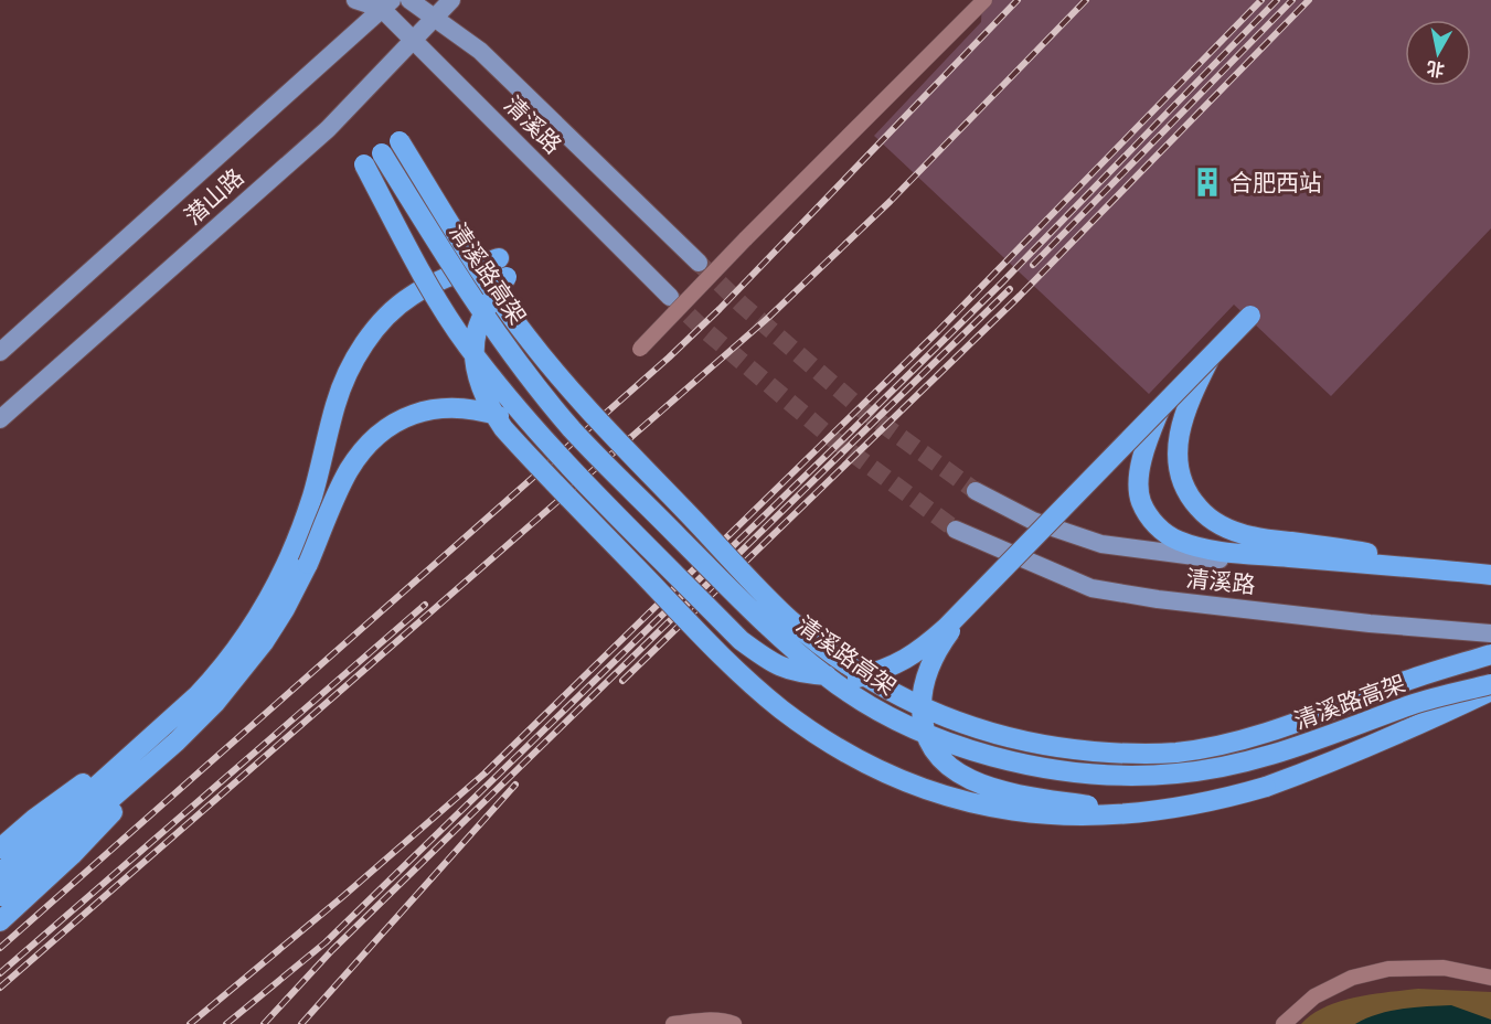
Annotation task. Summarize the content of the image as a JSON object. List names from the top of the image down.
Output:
{
  "streets": {
    "highway": ["清溪路高架"],
    "main road": ["清溪路", "潜山路"]
  },
  "crossings": [
    ["清溪路", "潜山路"]
  ],
  "places": {
    "building": ["合肥西站"]
  },
  "north": "bottom"
}
